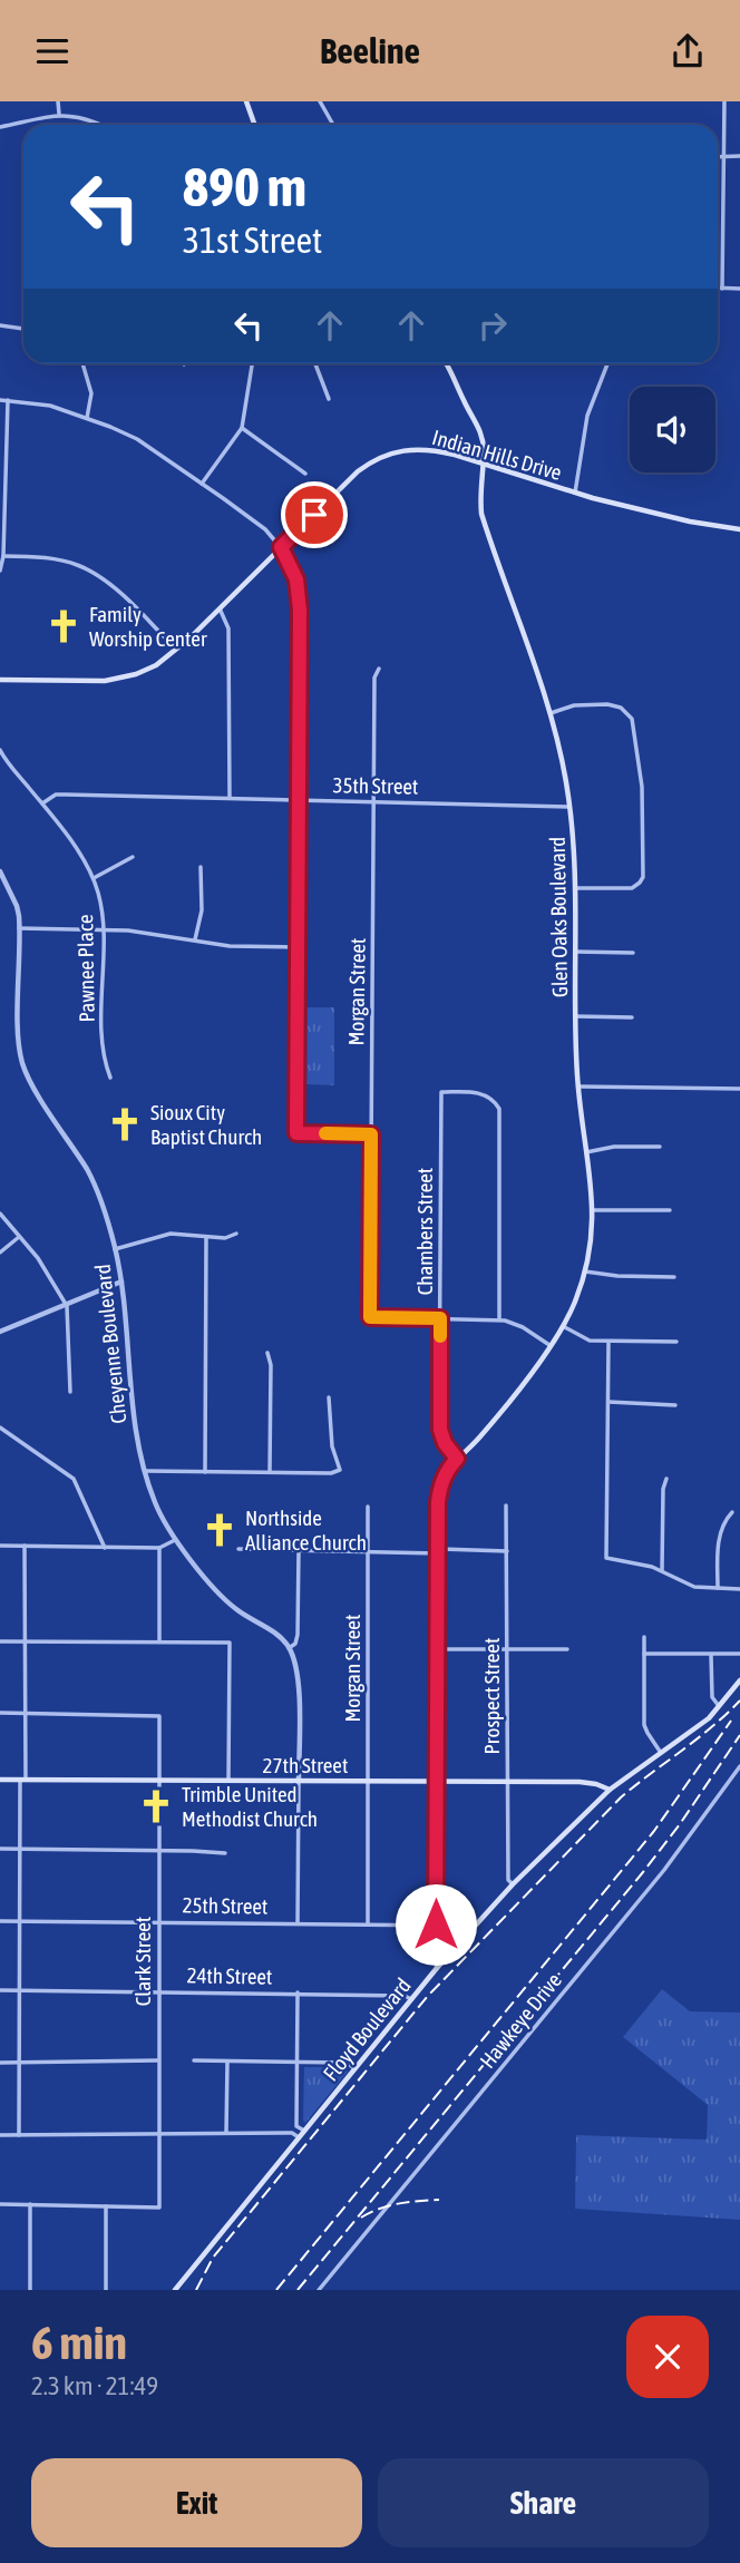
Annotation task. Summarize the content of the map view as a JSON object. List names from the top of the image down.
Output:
{
  "streets": {
    "main road": [
      "Indian Hills Drive",
      "Glen Oaks Boulevard",
      "27th Street",
      "Floyd Boulevard"
    ],
    "street": [
      "35th Street",
      "Pawnee Place",
      "Morgan Street",
      "Chambers Street",
      "Cheyenne Boulevard",
      "Prospect Street",
      "25th Street",
      "Clark Street",
      "24th Street",
      "Hawkeye Drive"
    ]
  },
  "crossings": [
    ["Indian Hills Drive", "Glen Oaks Boulevard"],
    ["35th Street", "Glen Oaks Boulevard"],
    ["35th Street", "Pawnee Place"],
    ["35th Street", "Morgan Street"],
    ["Glen Oaks Boulevard", "Chambers Street"],
    ["Morgan Street", "Chambers Street"],
    ["Morgan Street", "27th Street"],
    ["Morgan Street", "25th Street"],
    ["Prospect Street", "27th Street"],
    ["Prospect Street", "Floyd Boulevard"],
    ["27th Street", "Clark Street"],
    ["27th Street", "Floyd Boulevard"],
    ["25th Street", "Clark Street"],
    ["Clark Street", "24th Street"],
    ["24th Street", "Floyd Boulevard"]
  ],
  "places": {
    "church": [
      "Family Worship Center",
      "Sioux City Baptist Church",
      "Northside Alliance Church",
      "Trimble United Methodist Church"
    ]
  },
  "page": {
    "header": "Beeline",
    "turn": ["890 m", "31st Street"],
    "heading": ["6 min", "2.3 km · 21:49"],
    "buttons": ["Exit", "Share"]
  }
}
